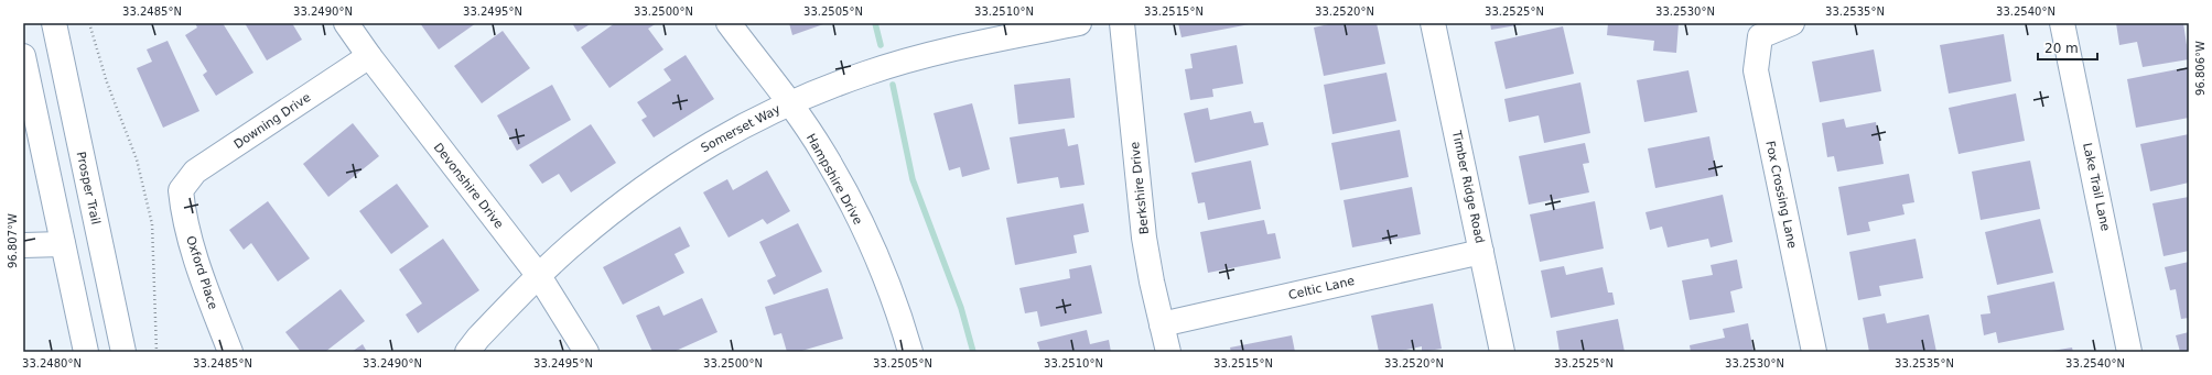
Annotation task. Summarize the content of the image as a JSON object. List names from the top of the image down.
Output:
{
  "streets": {
    "street": [
      "Downing Drive",
      "Somerset Way",
      "Hampshire Drive",
      "Devonshire Drive",
      "Timber Ridge Road",
      "Lake Trail Lane",
      "Prosper Trail",
      "Berkshire Drive",
      "Fox Crossing Lane",
      "Oxford Place",
      "Celtic Lane"
    ]
  },
  "crossings": [
    ["Downing Drive", "Devonshire Drive"],
    ["Downing Drive", "Oxford Place"],
    ["Somerset Way", "Hampshire Drive"],
    ["Somerset Way", "Devonshire Drive"],
    ["Timber Ridge Road", "Celtic Lane"],
    ["Berkshire Drive", "Celtic Lane"]
  ],
  "scale_bar": "20 m",
  "coordinates": [
    "33.2485°N",
    "33.2490°N",
    "33.2495°N",
    "33.2500°N",
    "33.2505°N",
    "33.2510°N",
    "33.2515°N",
    "33.2520°N",
    "33.2525°N",
    "33.2530°N",
    "33.2535°N",
    "33.2540°N",
    "96.806°W",
    "96.807°W",
    "33.2480°N"
  ]
}
